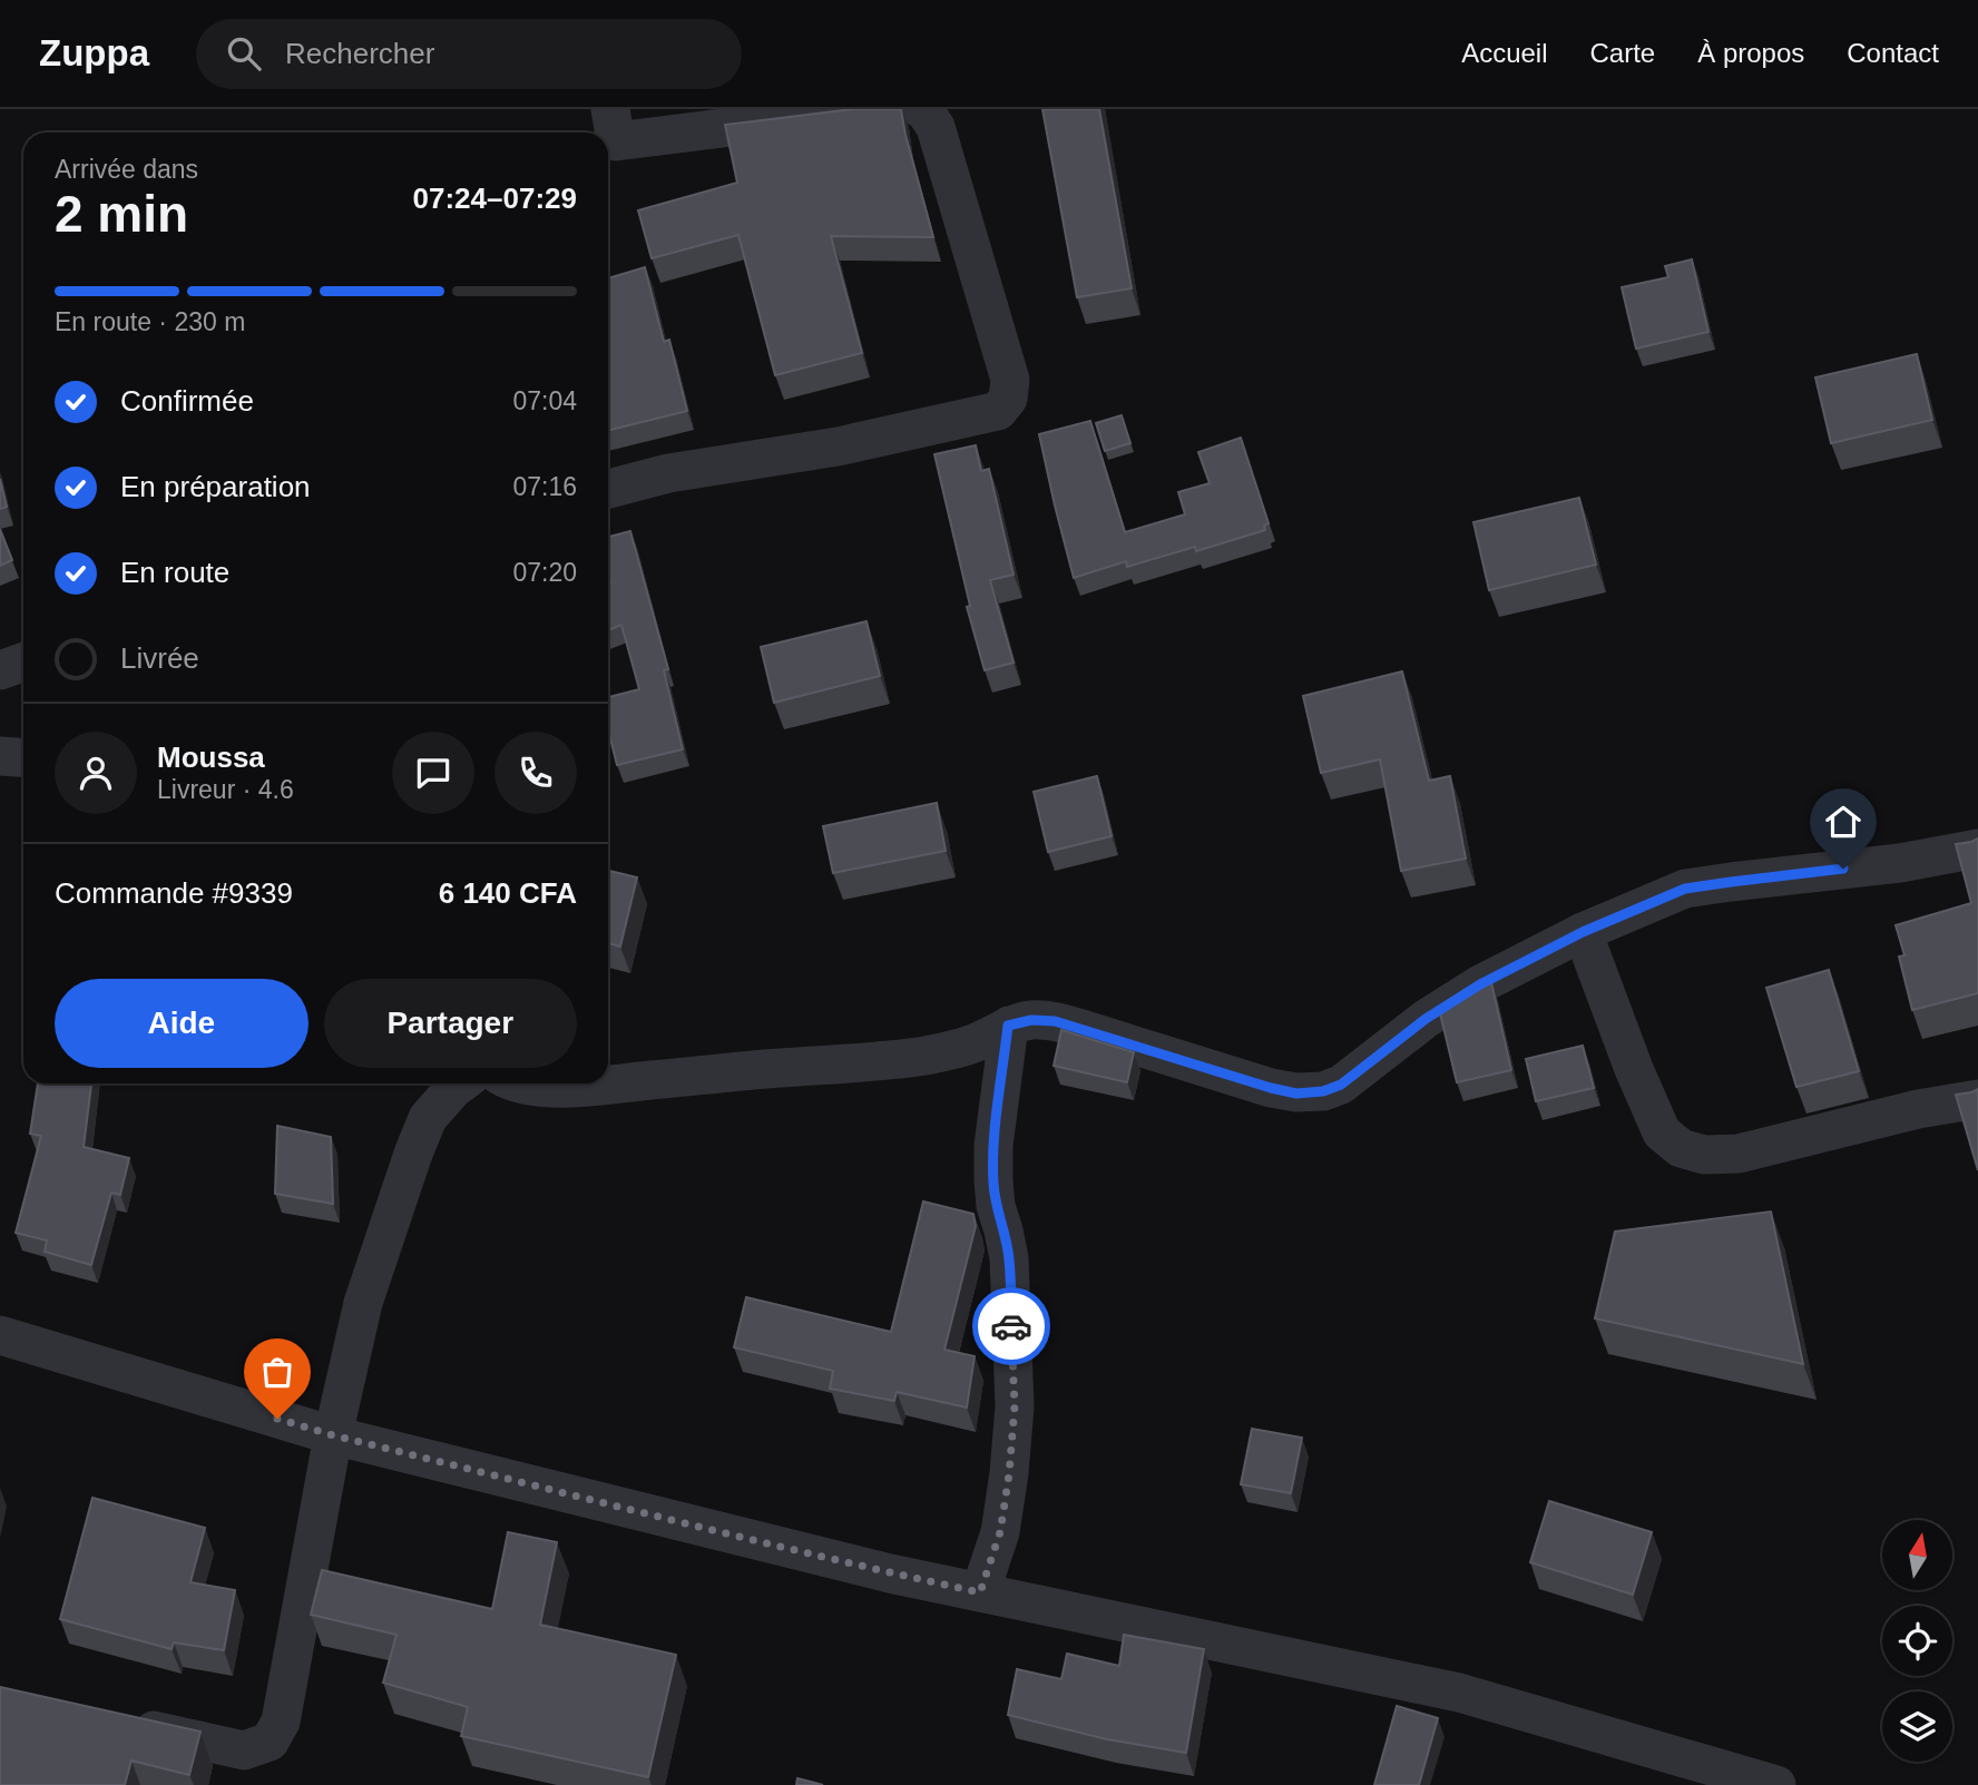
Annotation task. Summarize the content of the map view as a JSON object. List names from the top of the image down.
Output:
{
  "north": "top",
  "page": {
    "header": "Zuppa",
    "search": "Rechercher",
    "nav": [
      "Accueil",
      "Carte",
      "À propos",
      "Contact"
    ],
    "heading": ["2 min", "Arrivée dans", "07:24–07:29"],
    "panel": [
      "Moussa",
      "Livreur · 4.6",
      "Commande #9339",
      "6 140 CFA"
    ],
    "bar": "En route · 230 m",
    "list": [
      ["Confirmée", "07:04"],
      ["En préparation", "07:16"],
      ["En route", "07:20"],
      "Livrée"
    ],
    "buttons": ["Aide", "Partager"]
  }
}
